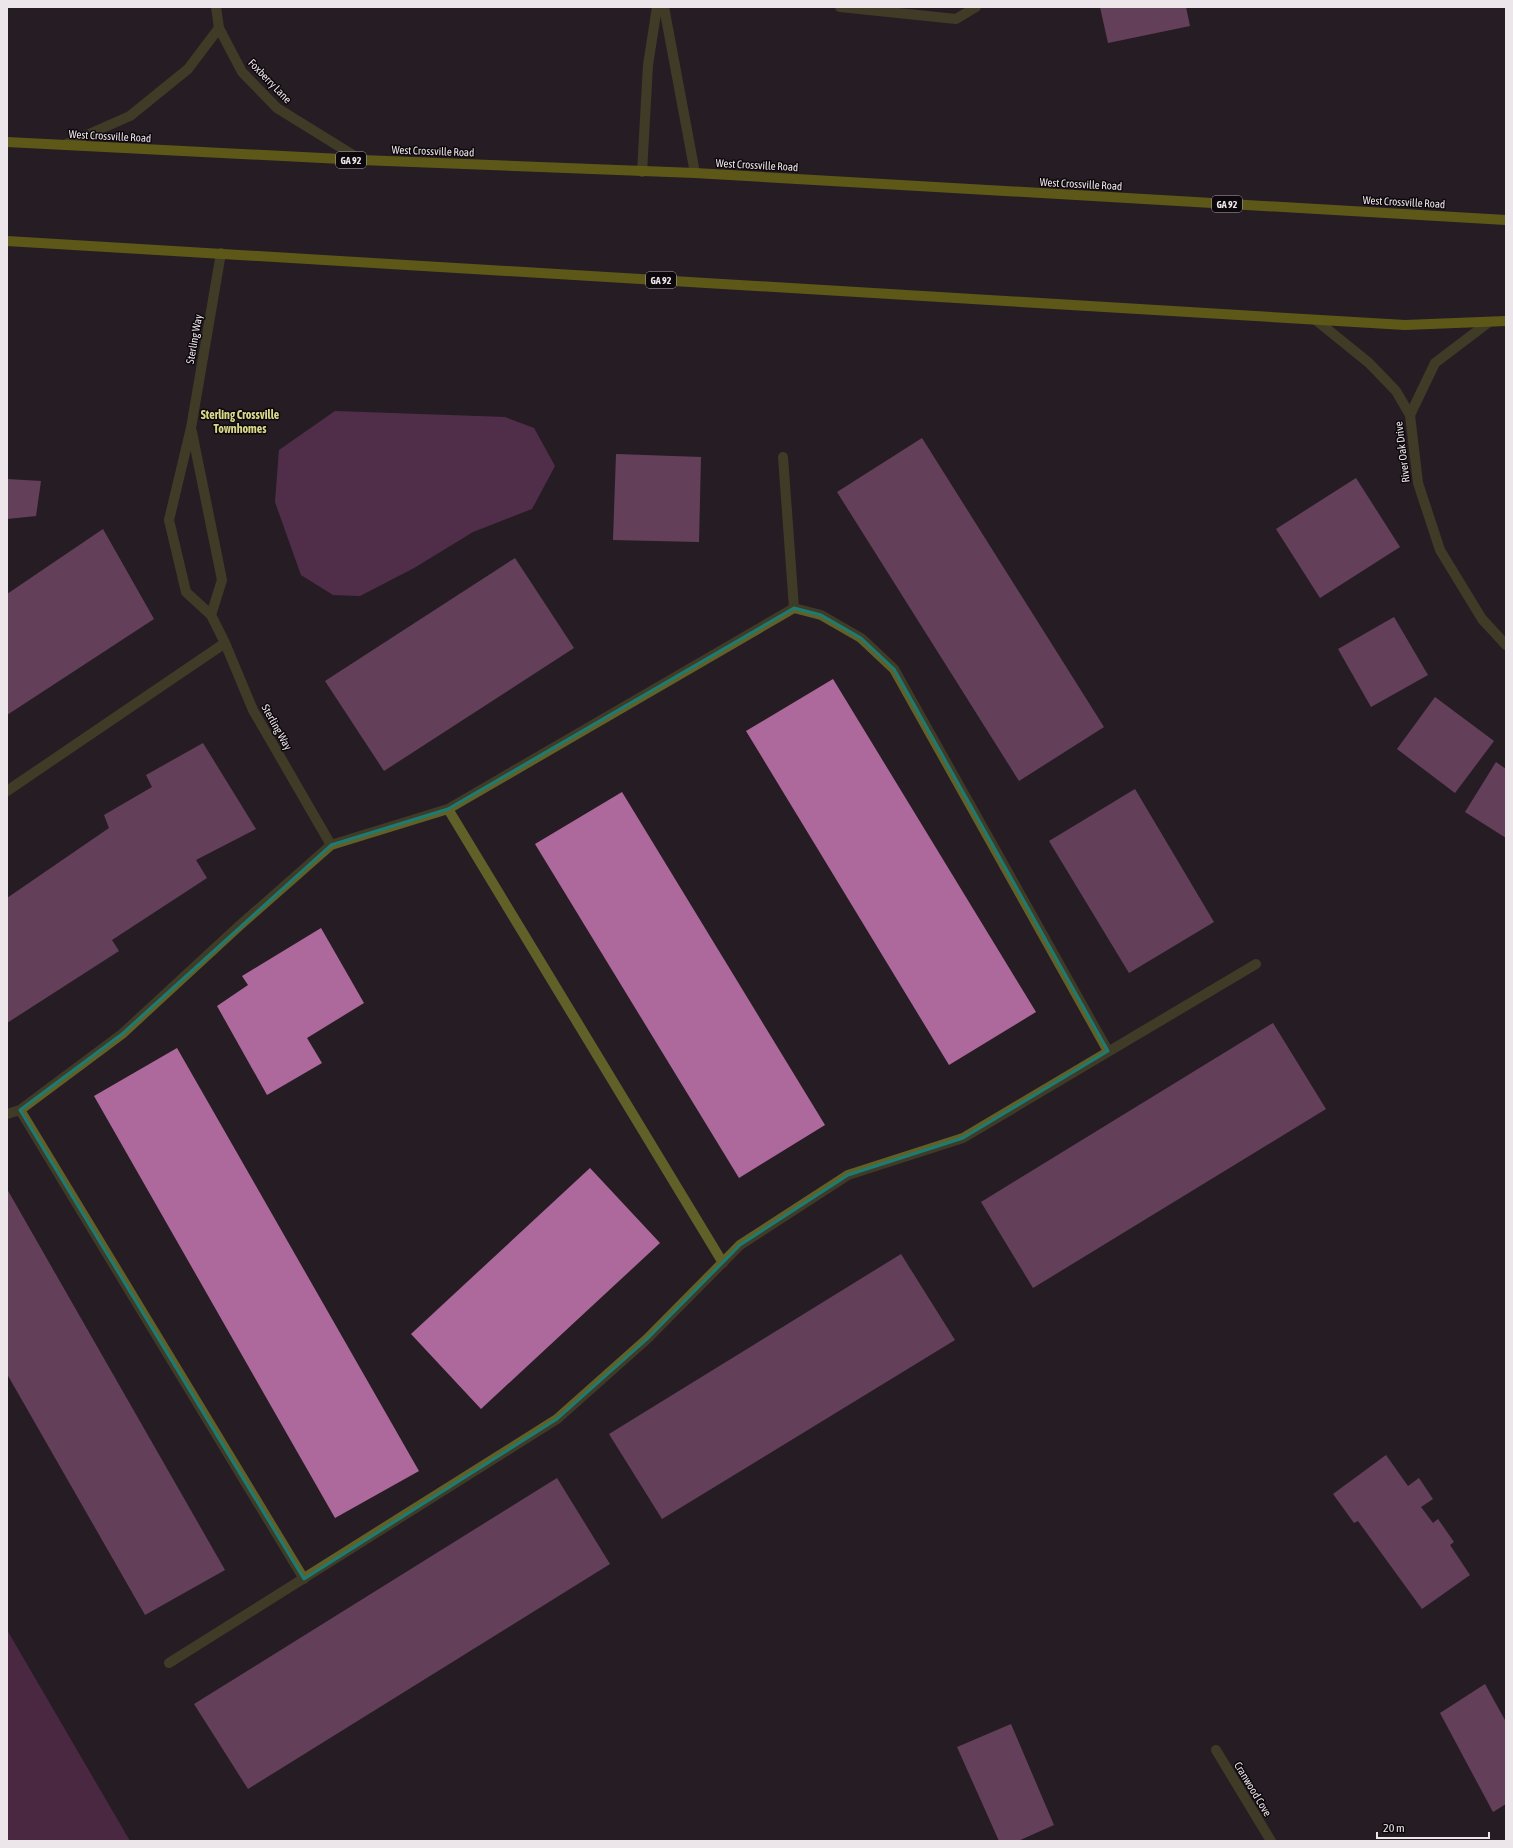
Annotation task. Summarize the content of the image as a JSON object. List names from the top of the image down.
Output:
{
  "streets": {
    "main road": ["West Crossville Road", "GA 92"],
    "street": [
      "Foxberry Lane",
      "Sterling Way",
      "River Oak Drive",
      "Cranwood Cove"
    ]
  },
  "crossings": [
    ["Foxberry Lane", "West Crossville Road"],
    ["GA 92", "Sterling Way"],
    ["GA 92", "River Oak Drive"]
  ],
  "districts": ["Sterling Crossville Townhomes"],
  "scale_bar": "20 m"
}
